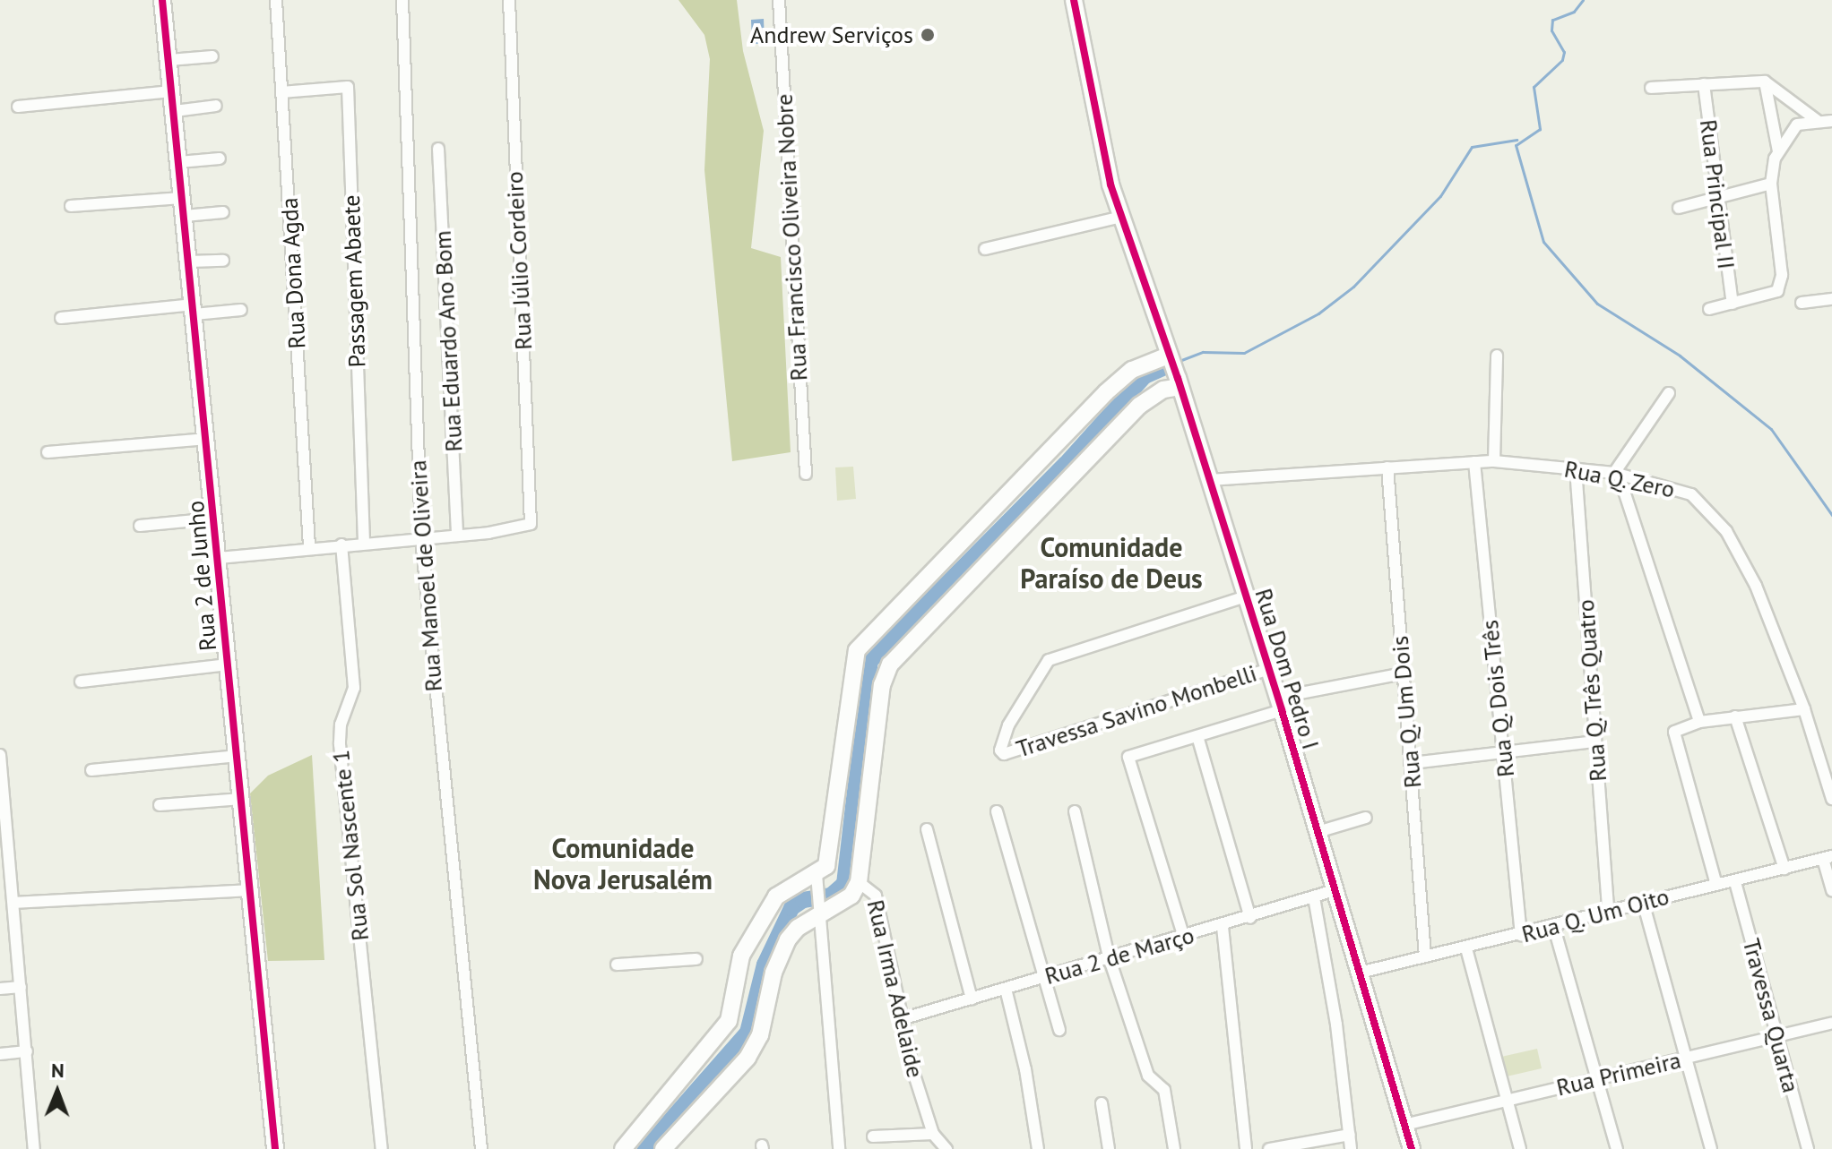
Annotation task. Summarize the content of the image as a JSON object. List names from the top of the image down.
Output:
{
  "streets": {
    "street": [
      "Rua Principal II",
      "Rua Francisco Oliveira Nobre",
      "Rua Júlio Cordeiro",
      "Rua Dona Agda",
      "Passagem Abaete",
      "Rua Eduardo Ano Bom",
      "Rua Q. Zero",
      "Rua 2 de Junho",
      "Rua Manoel de Oliveira",
      "Rua Dom Pedro I",
      "Rua Q. Três Quatro",
      "Rua Q. Dois Três",
      "Travessa Savino Monbelli",
      "Rua Q. Um Dois",
      "Rua Sol Nascente 1",
      "Rua Q. Um Oito",
      "Rua 2 de Março",
      "Rua Irma Adelaide",
      "Travessa Quarta",
      "Rua Primeira"
    ]
  },
  "crossings": [
    ["Rua Júlio Cordeiro", "Rua Eduardo Ano Bom"],
    ["Rua Dona Agda", "Passagem Abaete"],
    ["Rua Q. Zero", "Rua Dom Pedro I"],
    ["Rua Q. Zero", "Rua Q. Três Quatro"],
    ["Rua Q. Zero", "Rua Q. Dois Três"],
    ["Rua Q. Zero", "Rua Q. Um Dois"],
    ["Rua Dom Pedro I", "Travessa Savino Monbelli"],
    ["Rua Dom Pedro I", "Rua Q. Um Oito"],
    ["Rua Dom Pedro I", "Rua 2 de Março"],
    ["Rua Dom Pedro I", "Rua Primeira"],
    ["Rua Q. Três Quatro", "Rua Q. Um Oito"],
    ["Rua Q. Dois Três", "Rua Q. Um Oito"],
    ["Rua Q. Um Dois", "Rua Q. Um Oito"],
    ["Rua Q. Um Oito", "Travessa Quarta"],
    ["Rua 2 de Março", "Rua Irma Adelaide"],
    ["Travessa Quarta", "Rua Primeira"]
  ],
  "districts": ["Comunidade Paraíso de Deus", "Comunidade Nova Jerusalém"],
  "places": ["Andrew Serviços"],
  "north": "top"
}
